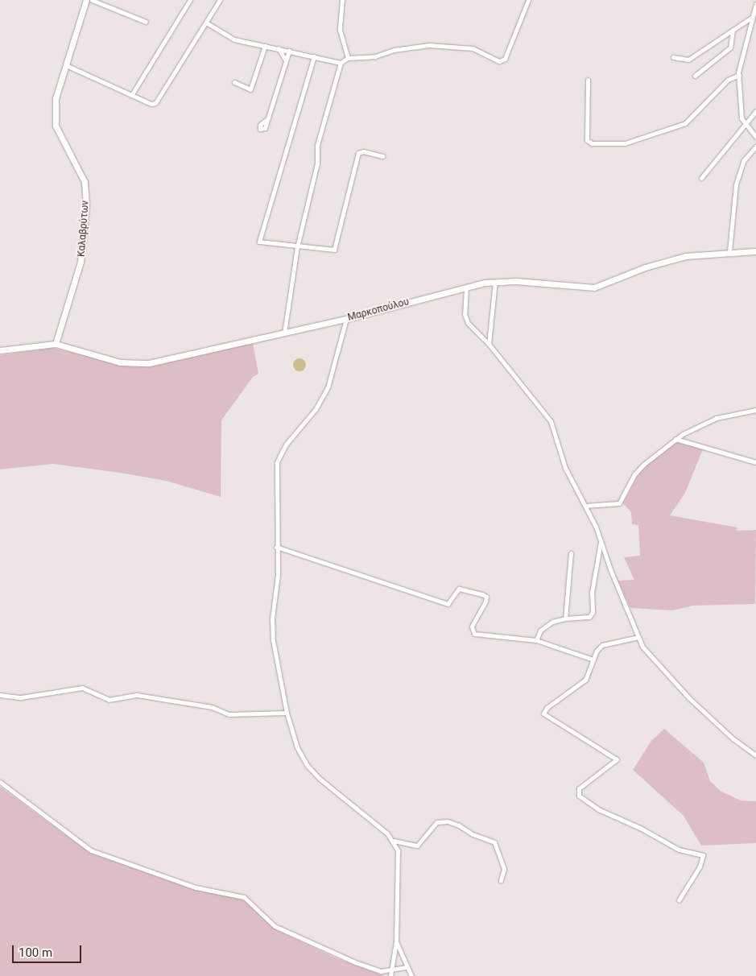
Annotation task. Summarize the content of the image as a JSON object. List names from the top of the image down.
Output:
{
  "streets": {
    "street": ["Καλαβρύτων", "Μαρκοπούλου"]
  },
  "crossings": [
    ["Καλαβρύτων", "Μαρκοπούλου"]
  ],
  "scale_bar": "100 m"
}
